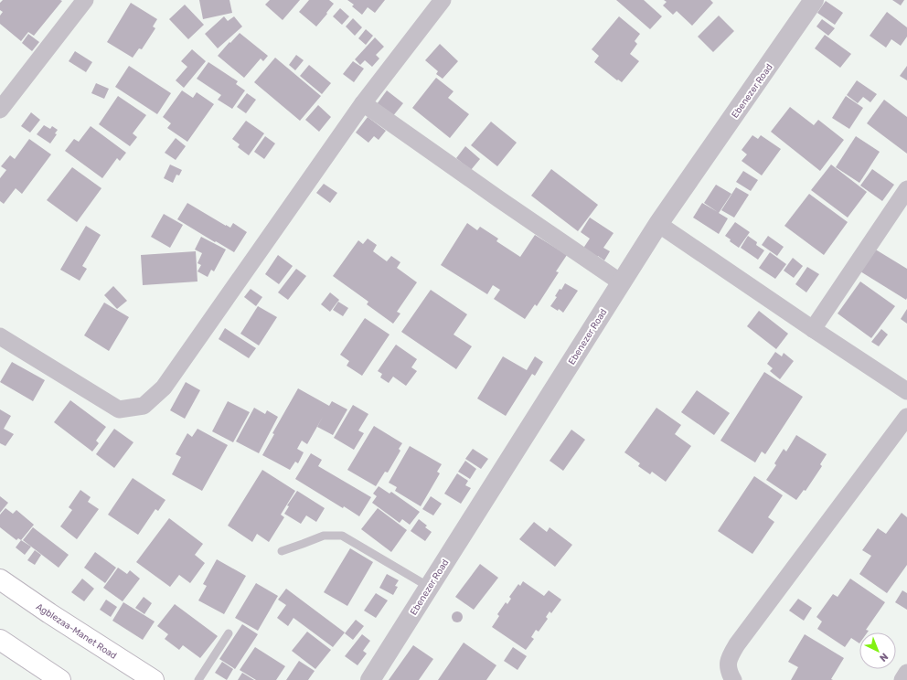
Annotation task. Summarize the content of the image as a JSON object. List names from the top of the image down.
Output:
{
  "streets": {
    "main road": ["Agblezaa-Manet Road"],
    "street": ["Ebenezer Road"]
  },
  "north": "bottom right"
}
